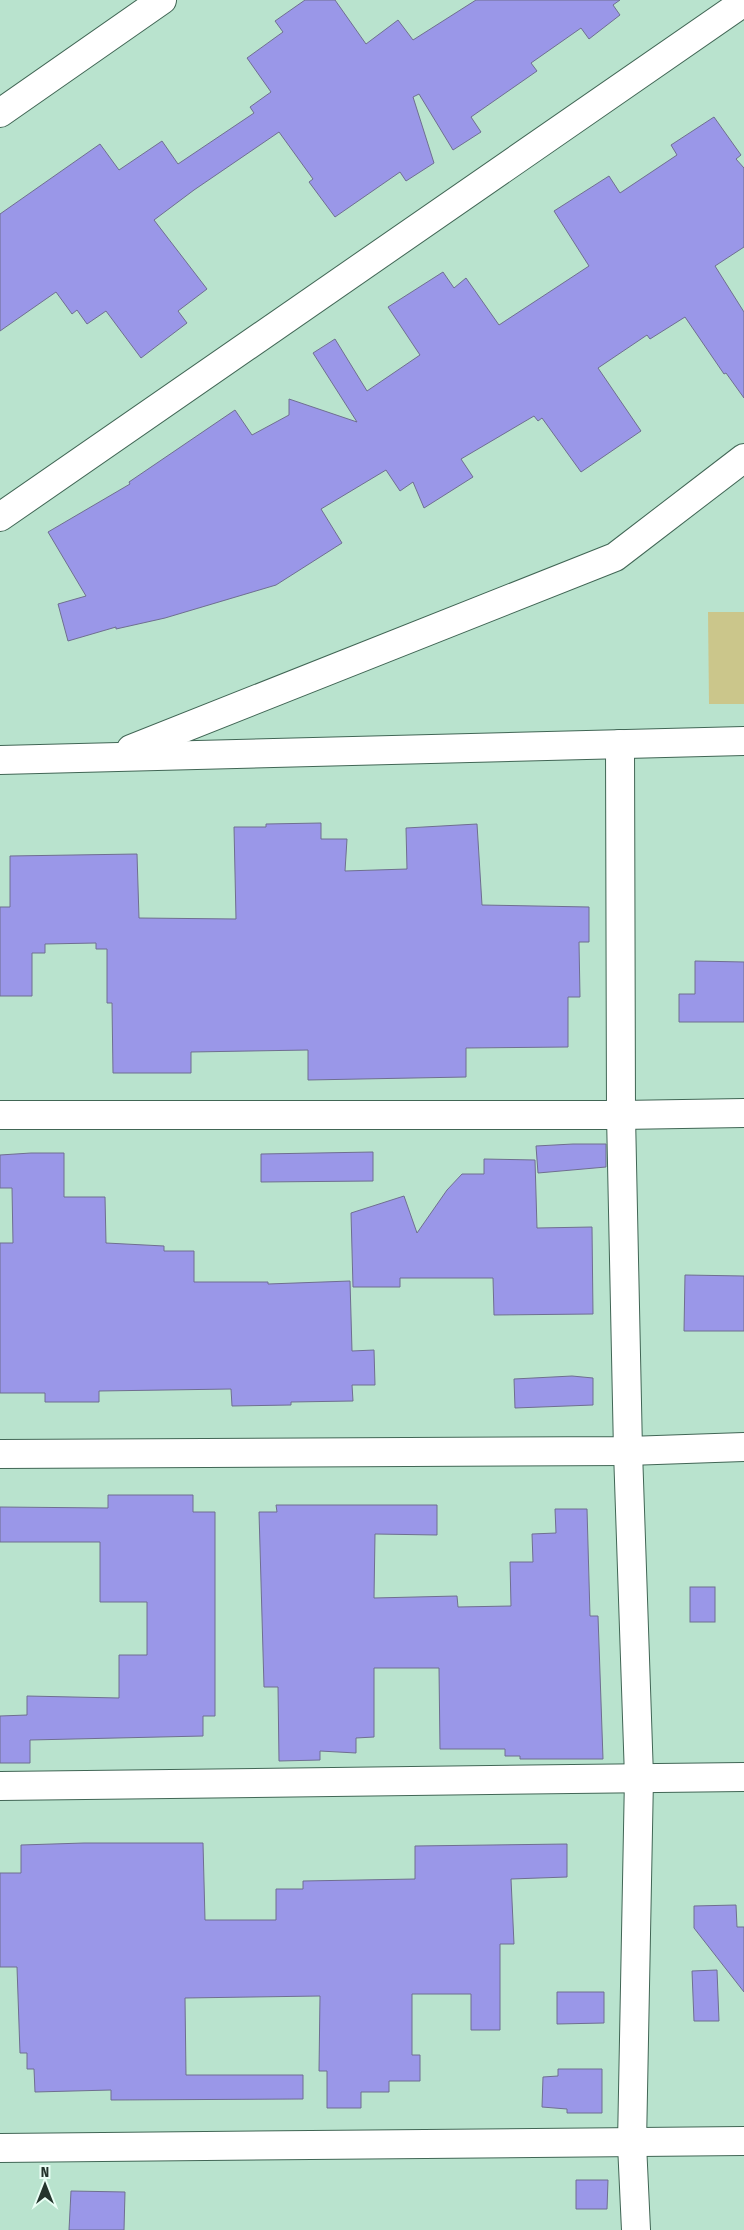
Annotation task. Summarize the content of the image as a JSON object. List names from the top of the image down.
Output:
{
  "north": "top"
}
